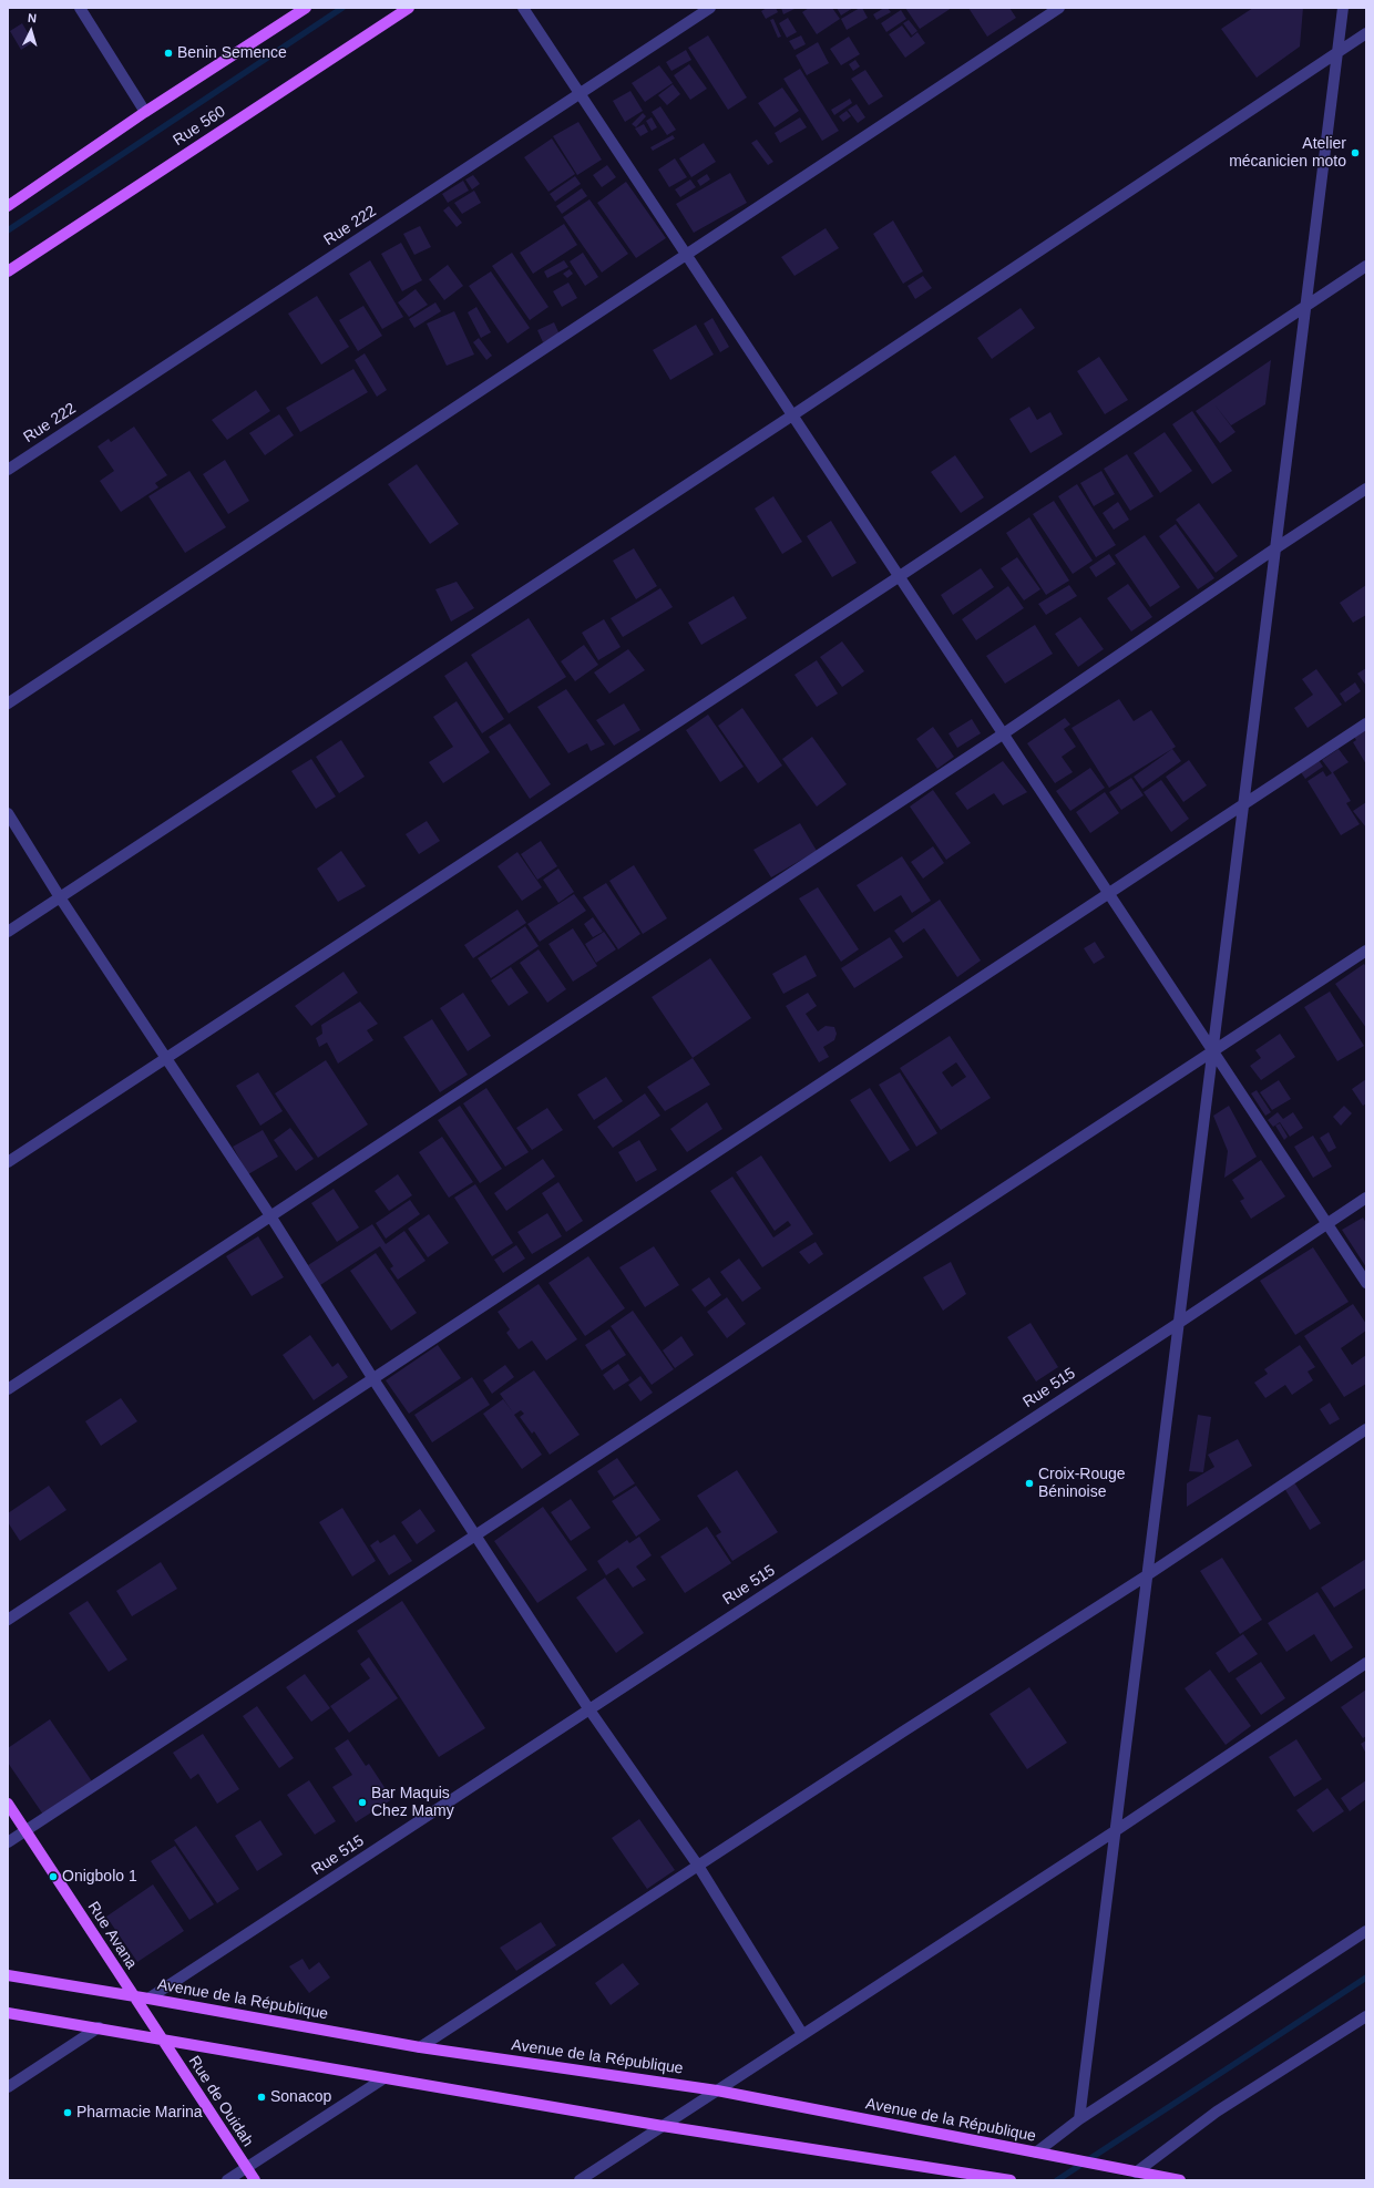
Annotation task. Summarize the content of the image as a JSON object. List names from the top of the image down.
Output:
{
  "streets": {
    "main road": [
      "Rue 560",
      "Rue Avana",
      "Avenue de la République",
      "Rue de Ouidah"
    ],
    "street": ["Rue 222", "Rue 515"]
  },
  "crossings": [
    ["Rue 515", "Avenue de la République"],
    ["Rue Avana", "Avenue de la République"],
    ["Rue Avana", "Rue de Ouidah"]
  ],
  "places": [
    "Benin Semence",
    "Atelier mécanicien moto",
    "Croix-Rouge Béninoise",
    "Bar Maquis Chez Mamy",
    "Onigbolo 1",
    "Sonacop",
    "Pharmacie Marina"
  ],
  "north": "top"
}
